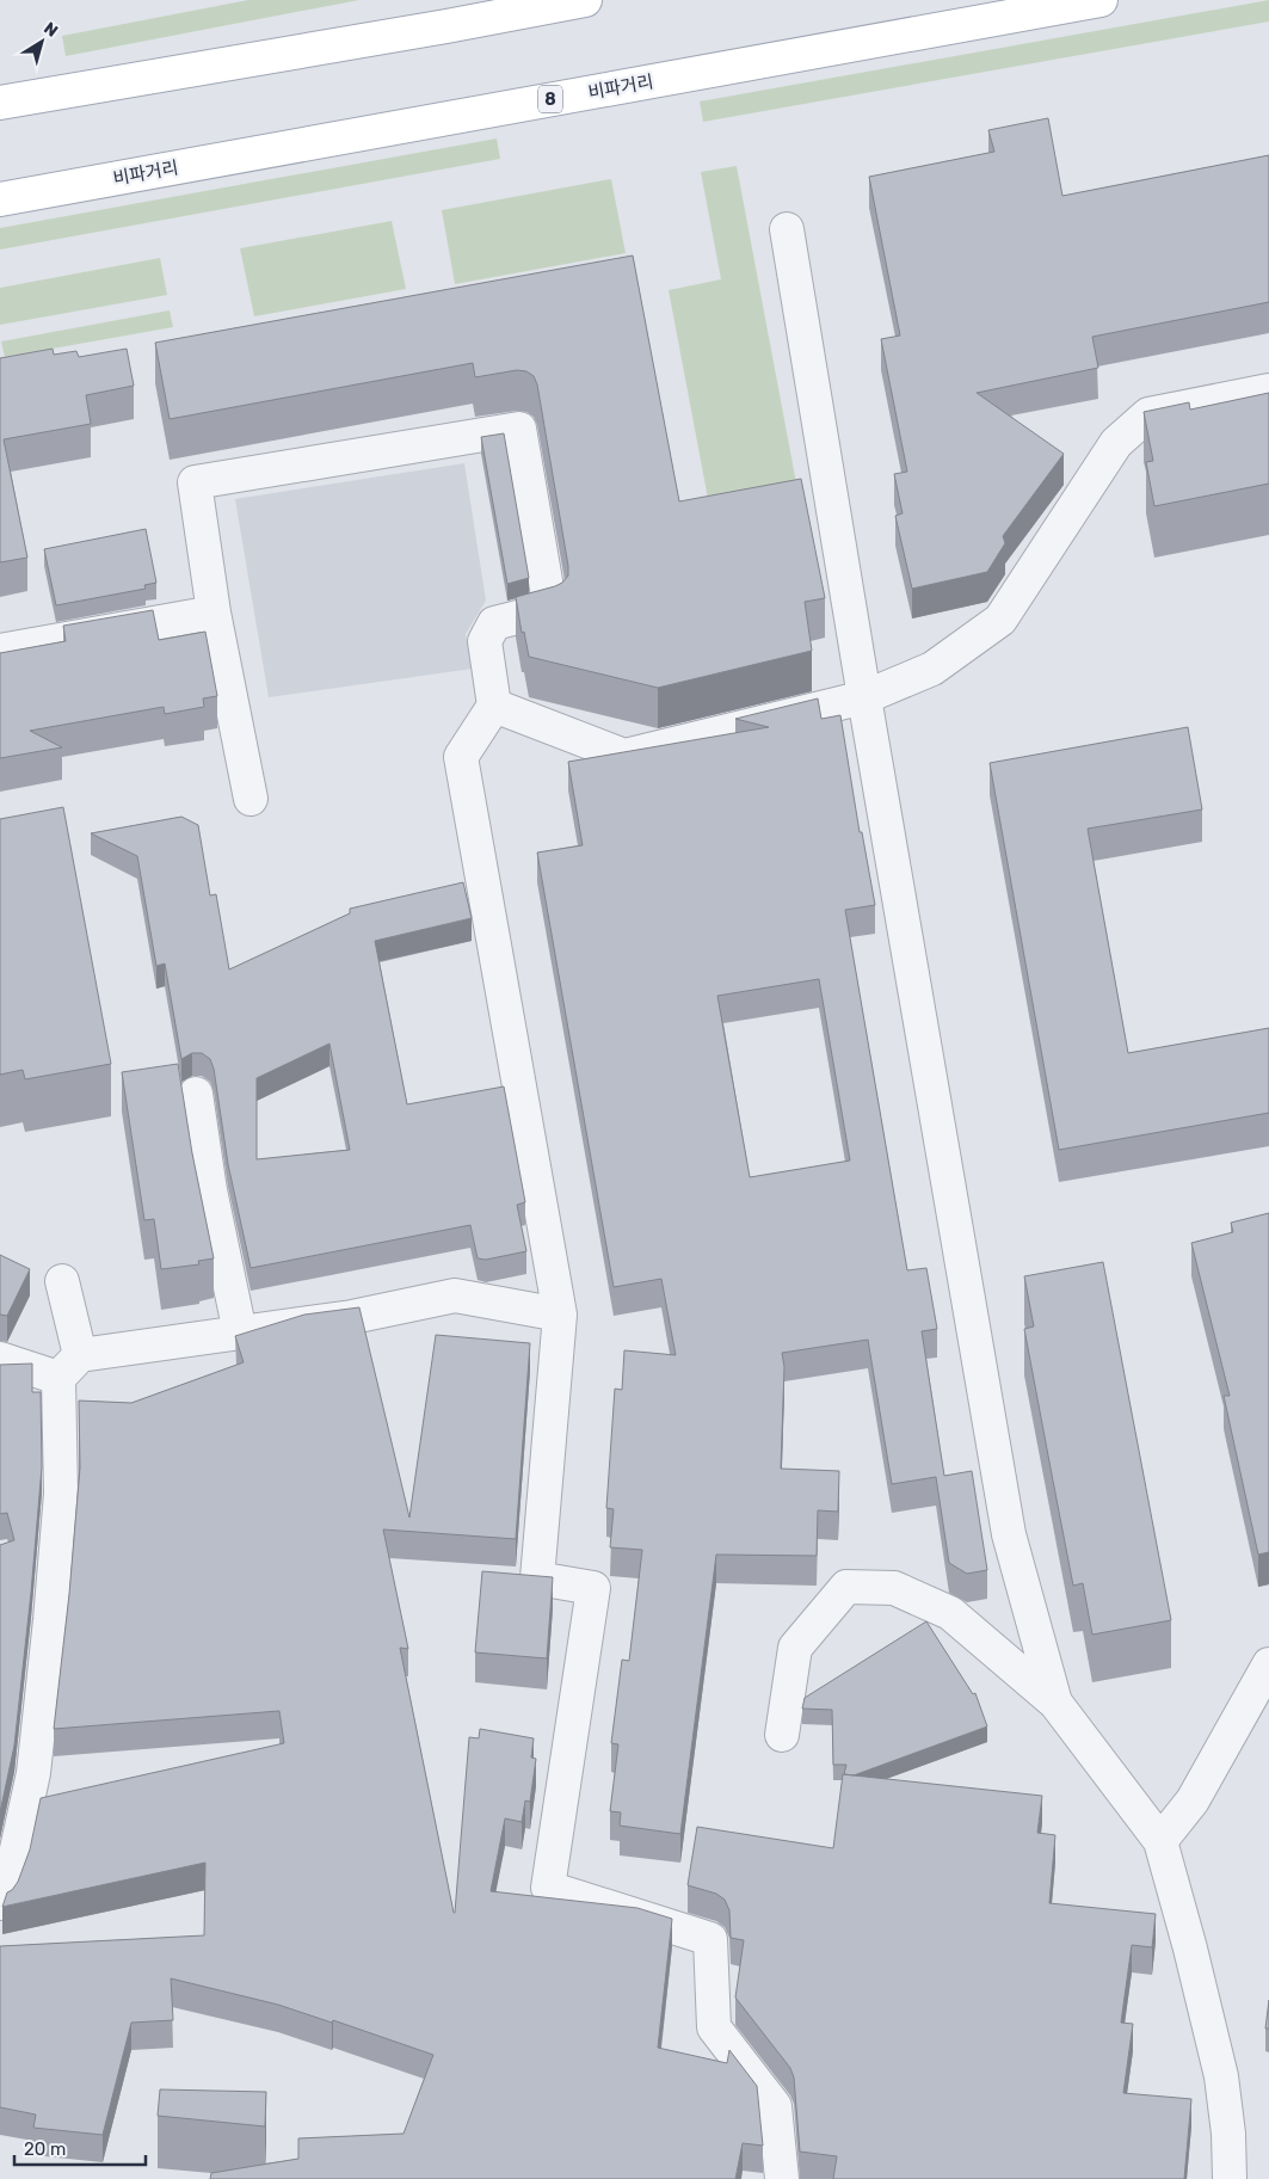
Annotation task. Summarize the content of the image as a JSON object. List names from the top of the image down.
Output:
{
  "streets": {
    "main road": ["비파거리", "8"]
  },
  "scale_bar": "20 m",
  "north": "top right"
}
